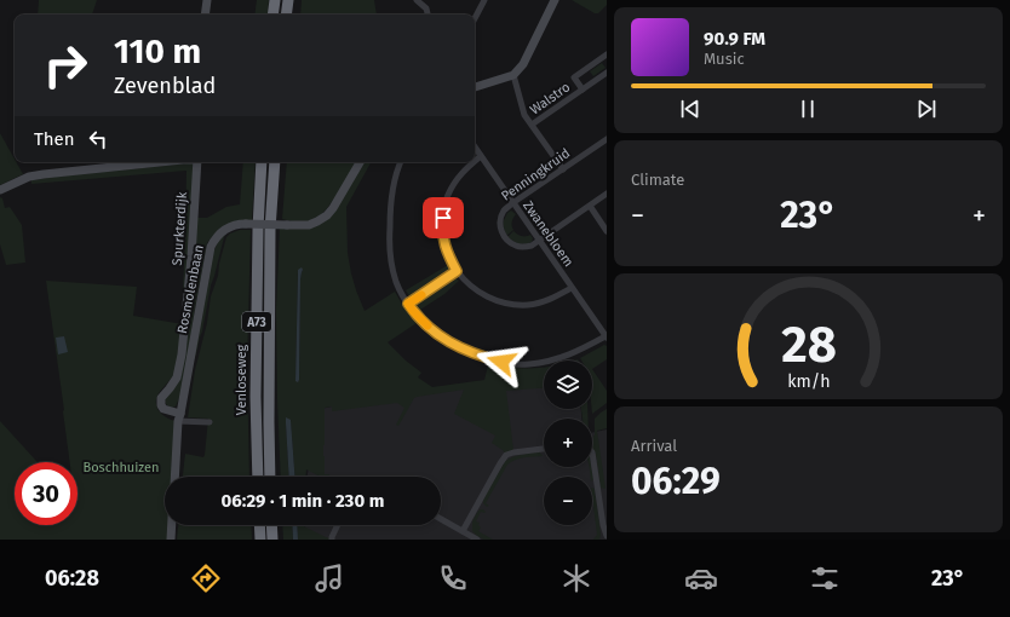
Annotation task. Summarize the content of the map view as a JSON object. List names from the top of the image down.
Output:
{
  "streets": {
    "highway": ["A73", "Venloseweg"],
    "street": [
      "Walstro",
      "Penningkruid",
      "Spurkterdijk",
      "Zwanebloem",
      "Rosmolenbaan"
    ]
  },
  "crossings": [
    ["Penningkruid", "Zwanebloem"],
    ["Spurkterdijk", "Rosmolenbaan"]
  ],
  "parks": ["Boschhuizen"],
  "page": {
    "turn": ["110 m", "Zevenblad"],
    "song": ["90.9 FM", "Music"],
    "then": "Then",
    "tile": [
      "Climate",
      ["Arrival", "06:29"]
    ],
    "heat": ["−", "23°", "+"],
    "map_buttons": ["+", "−"],
    "limit": "30",
    "trip": "06:29 · 1 min · 230 m",
    "tabs": ["06:28", "23°"],
    "gauge": ["28", "km/h"]
  }
}
